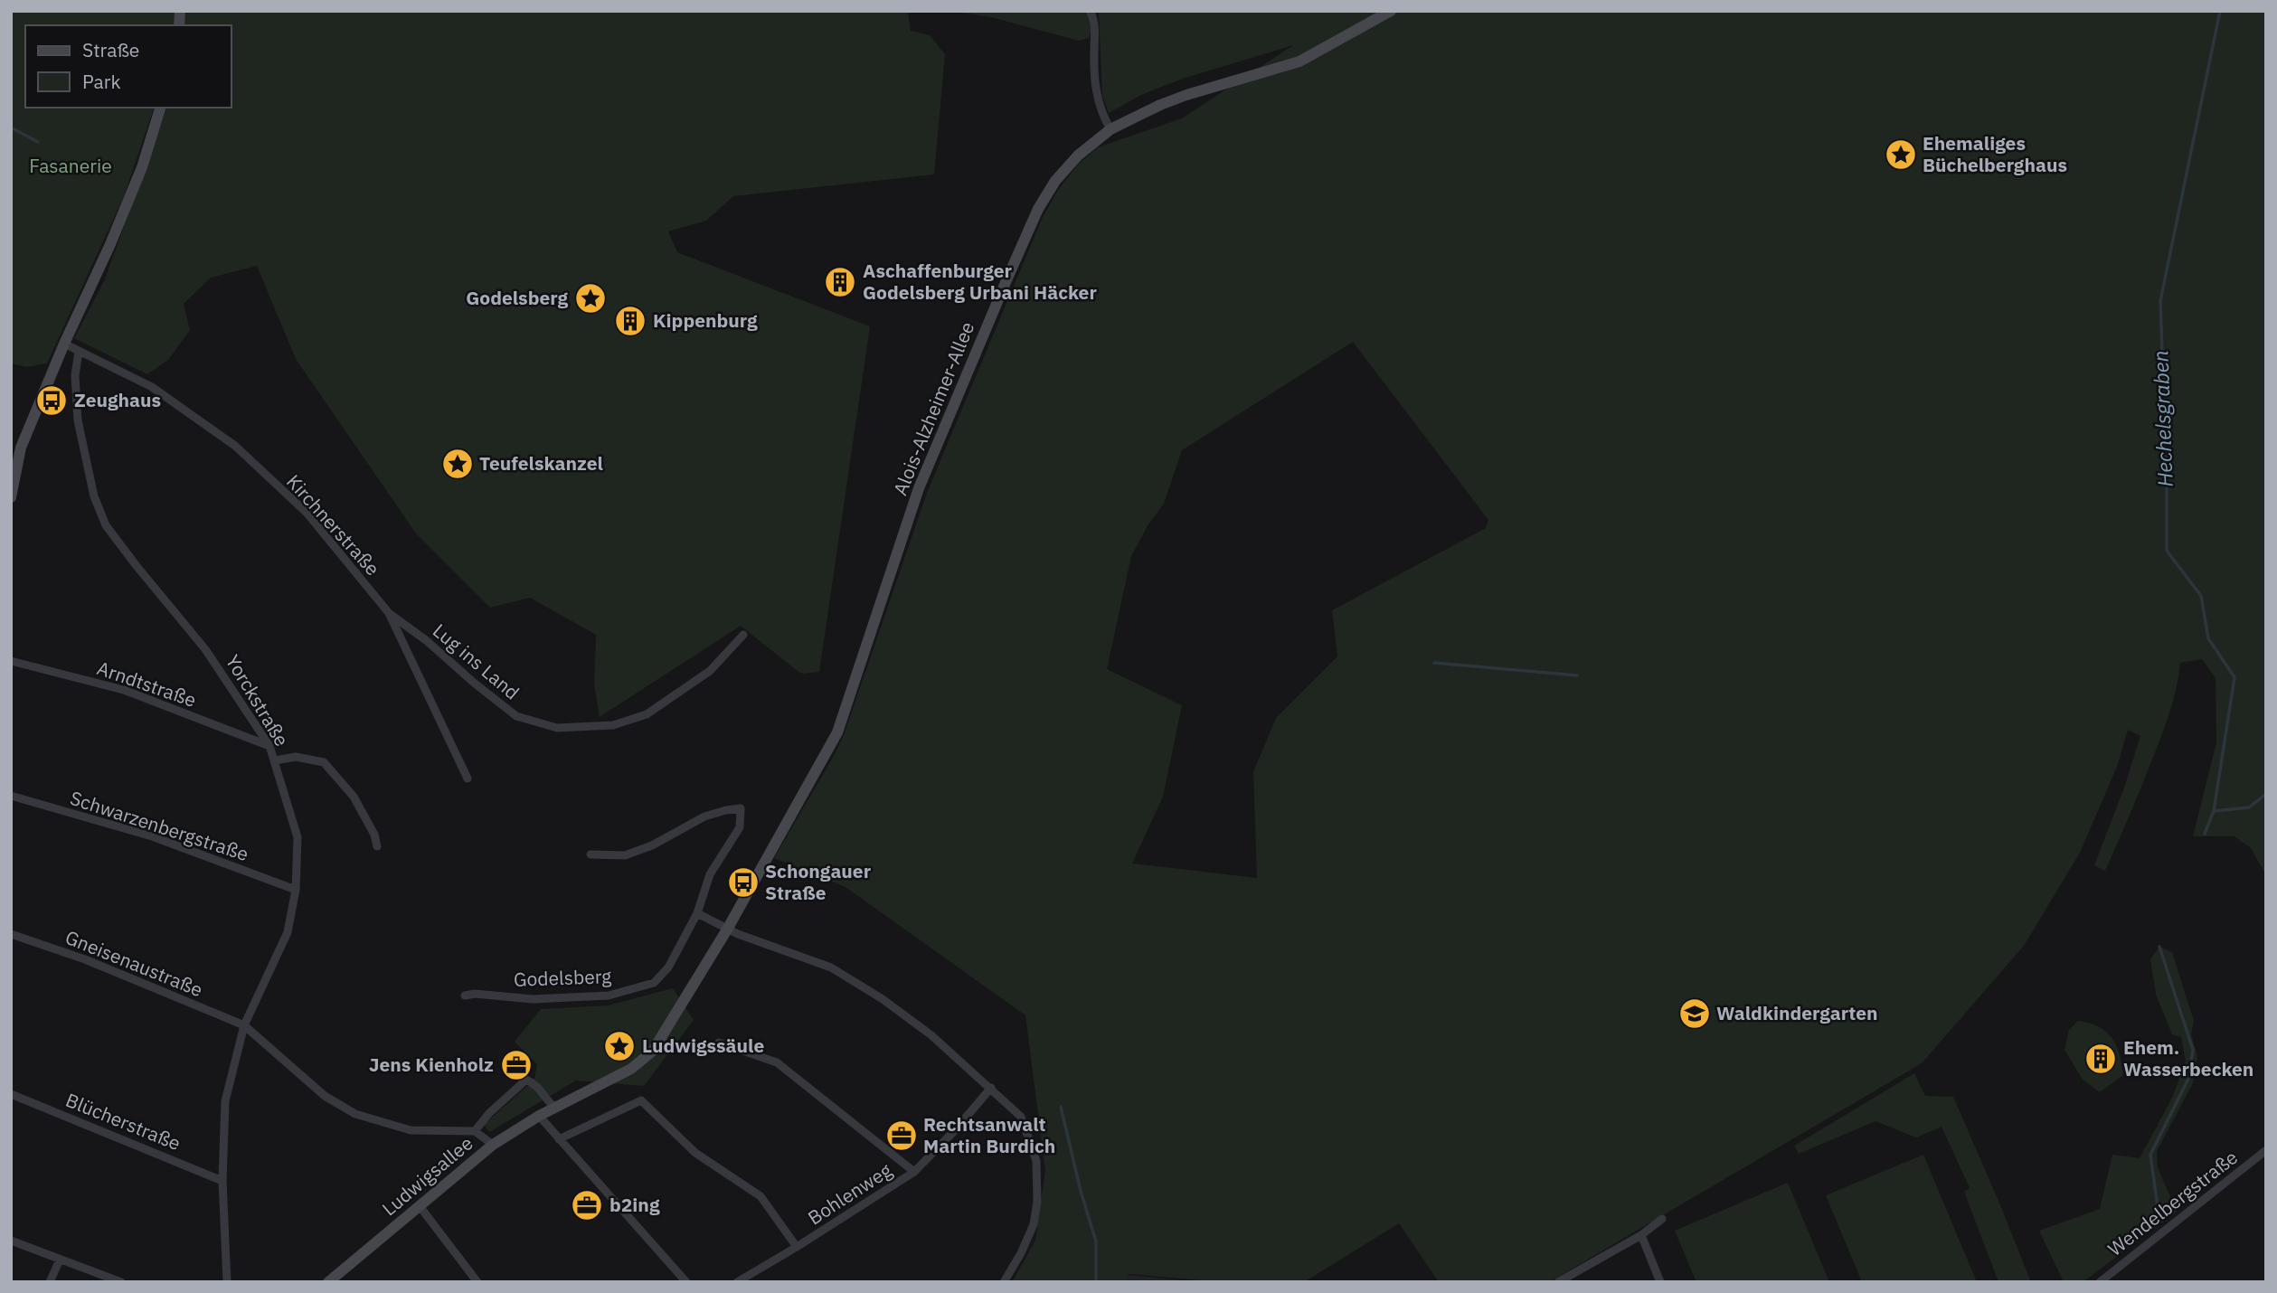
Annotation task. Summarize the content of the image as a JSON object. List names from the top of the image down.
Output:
{
  "streets": {
    "street": [
      "Alois-Alzheimer-Allee",
      "Kirchnerstraße",
      "Lug ins Land",
      "Arndtstraße",
      "Yorckstraße",
      "Schwarzenbergstraße",
      "Gneisenaustraße",
      "Godelsberg",
      "Blücherstraße",
      "Ludwigsallee",
      "Bohlenweg",
      "Wendelbergstraße"
    ]
  },
  "crossings": [
    ["Alois-Alzheimer-Allee", "Ludwigsallee"],
    ["Kirchnerstraße", "Lug ins Land"],
    ["Kirchnerstraße", "Yorckstraße"],
    ["Arndtstraße", "Yorckstraße"],
    ["Yorckstraße", "Schwarzenbergstraße"],
    ["Yorckstraße", "Gneisenaustraße"],
    ["Yorckstraße", "Blücherstraße"],
    ["Gneisenaustraße", "Ludwigsallee"]
  ],
  "water": ["Hechelsgraben"],
  "parks": ["Fasanerie"],
  "places": {
    "place": [
      "Ehemaliges Büchelberghaus",
      "Godelsberg",
      "Teufelskanzel",
      "Ludwigssäule"
    ],
    "building": ["Aschaffenburger Godelsberg Urbani Häcker", "Kippenburg", "Ehem. Wasserbecken"],
    "bus stop": ["Zeughaus", "Schongauer Straße"],
    "school or university": ["Waldkindergarten"],
    "office": ["Jens Kienholz", "Rechtsanwalt Martin Burdich", "b2ing"]
  },
  "legend": ["Straße", "Park"]
}
